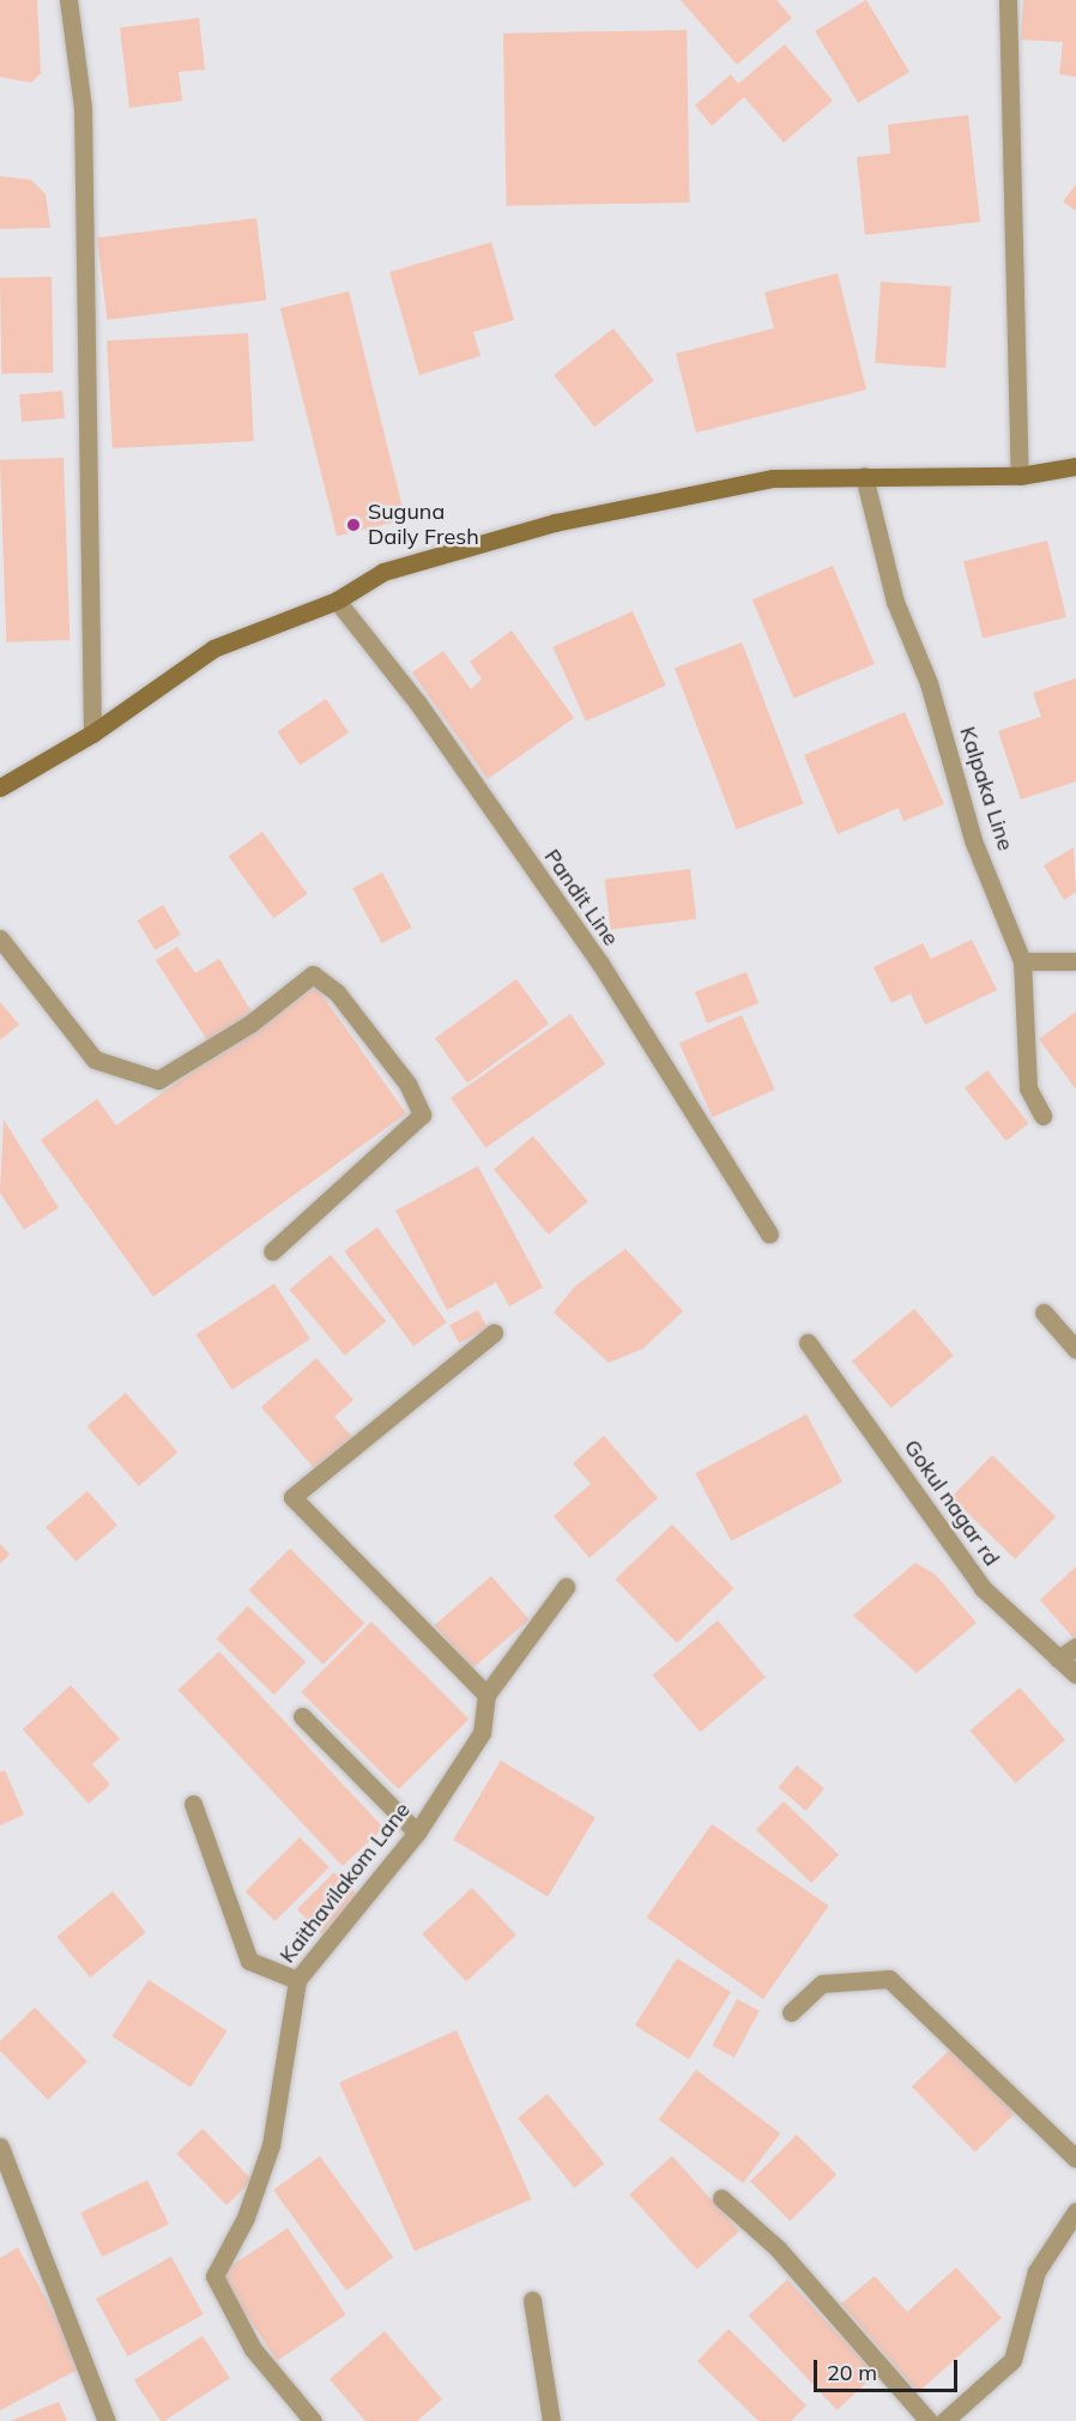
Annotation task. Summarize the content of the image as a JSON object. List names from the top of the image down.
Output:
{
  "streets": {
    "street": [
      "Kalpaka Line",
      "Pandit Line",
      "Gokul nagar rd",
      "Kaithavilakom Lane"
    ]
  },
  "places": ["Suguna Daily Fresh"],
  "scale_bar": "20 m"
}
